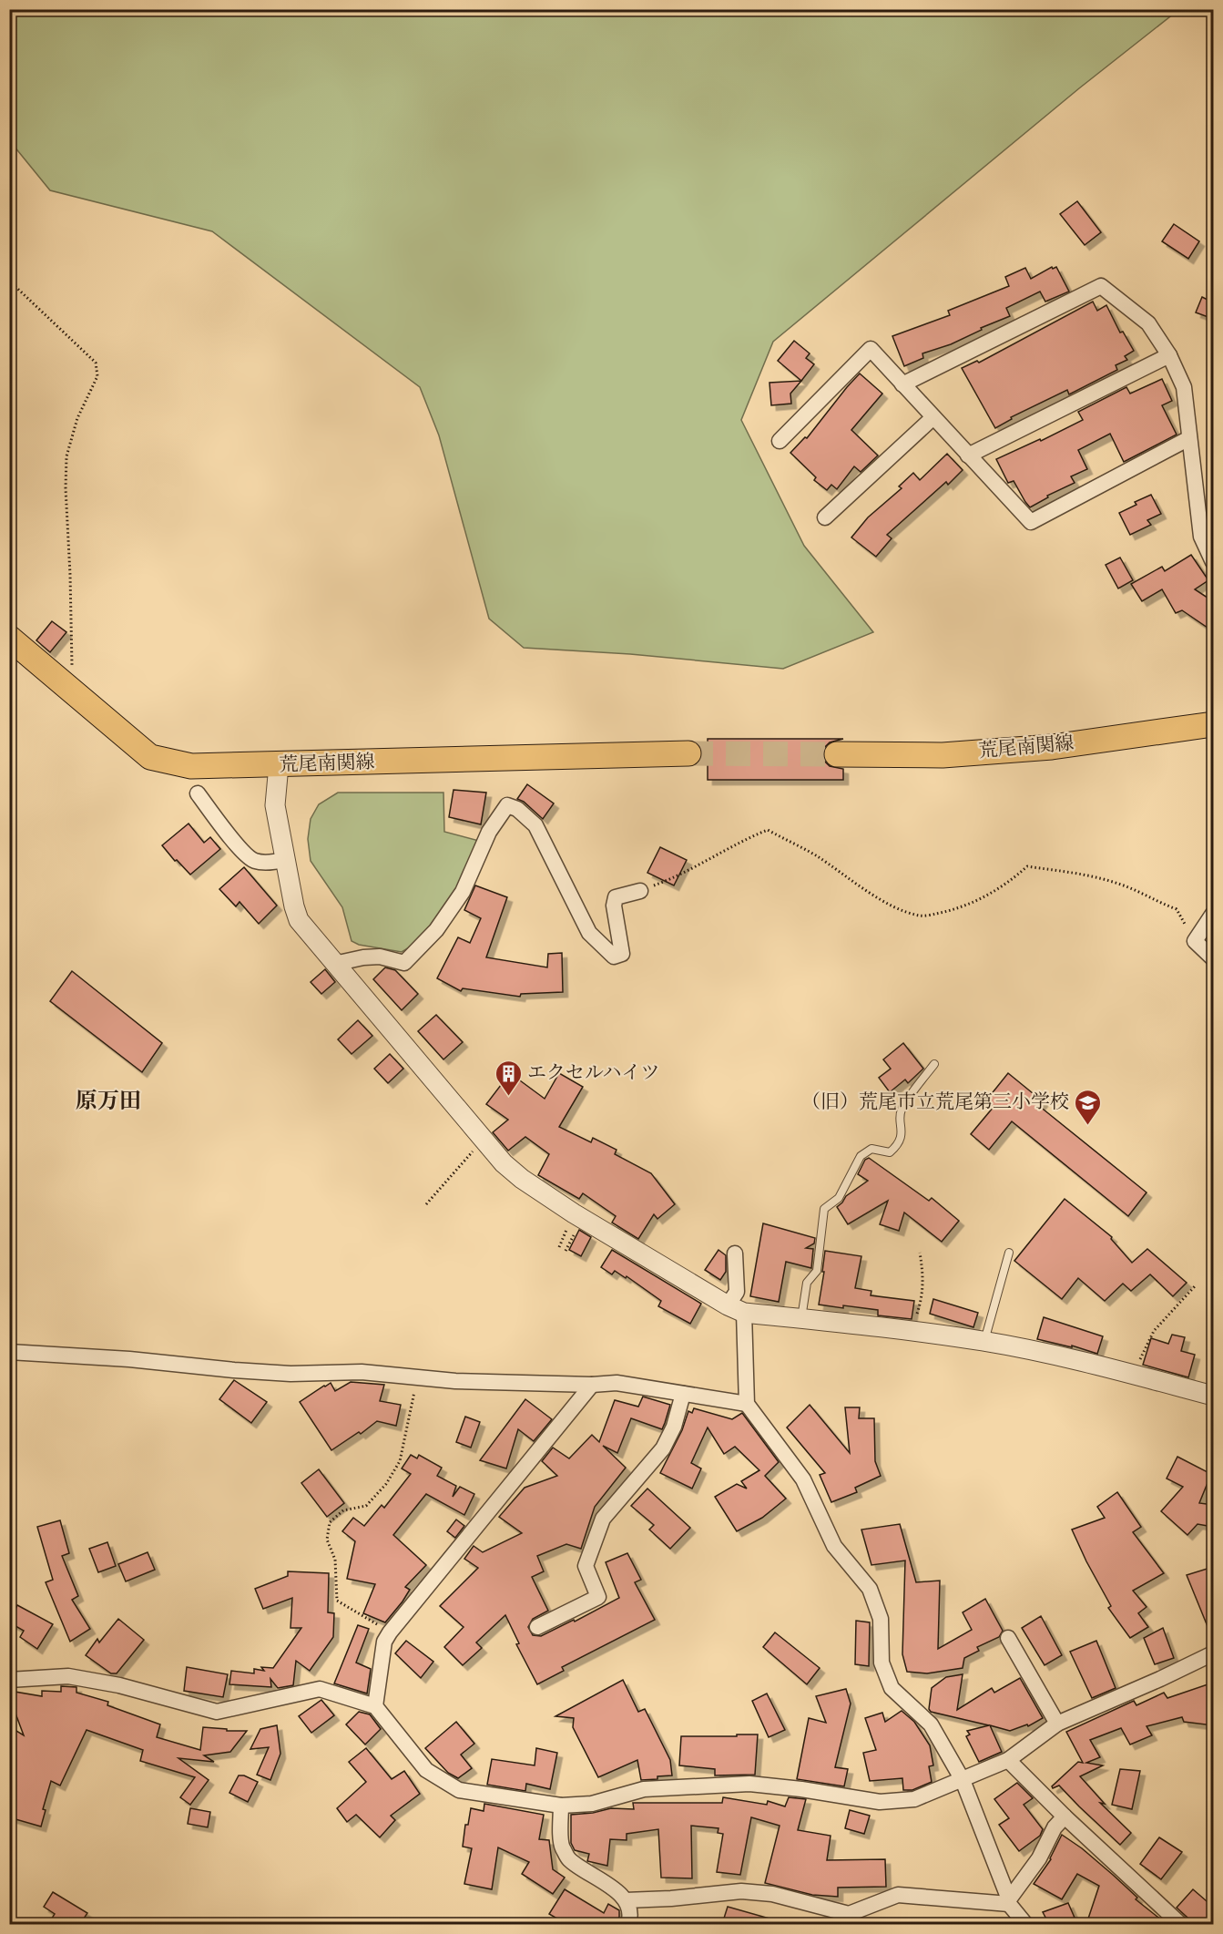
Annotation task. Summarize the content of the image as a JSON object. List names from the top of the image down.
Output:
{
  "streets": {
    "main road": ["荒尾南関線"]
  },
  "districts": ["原万田"],
  "places": {
    "building": ["エクセルハイツ"],
    "school or university": ["（旧）荒尾市立荒尾第三小学校"]
  }
}
